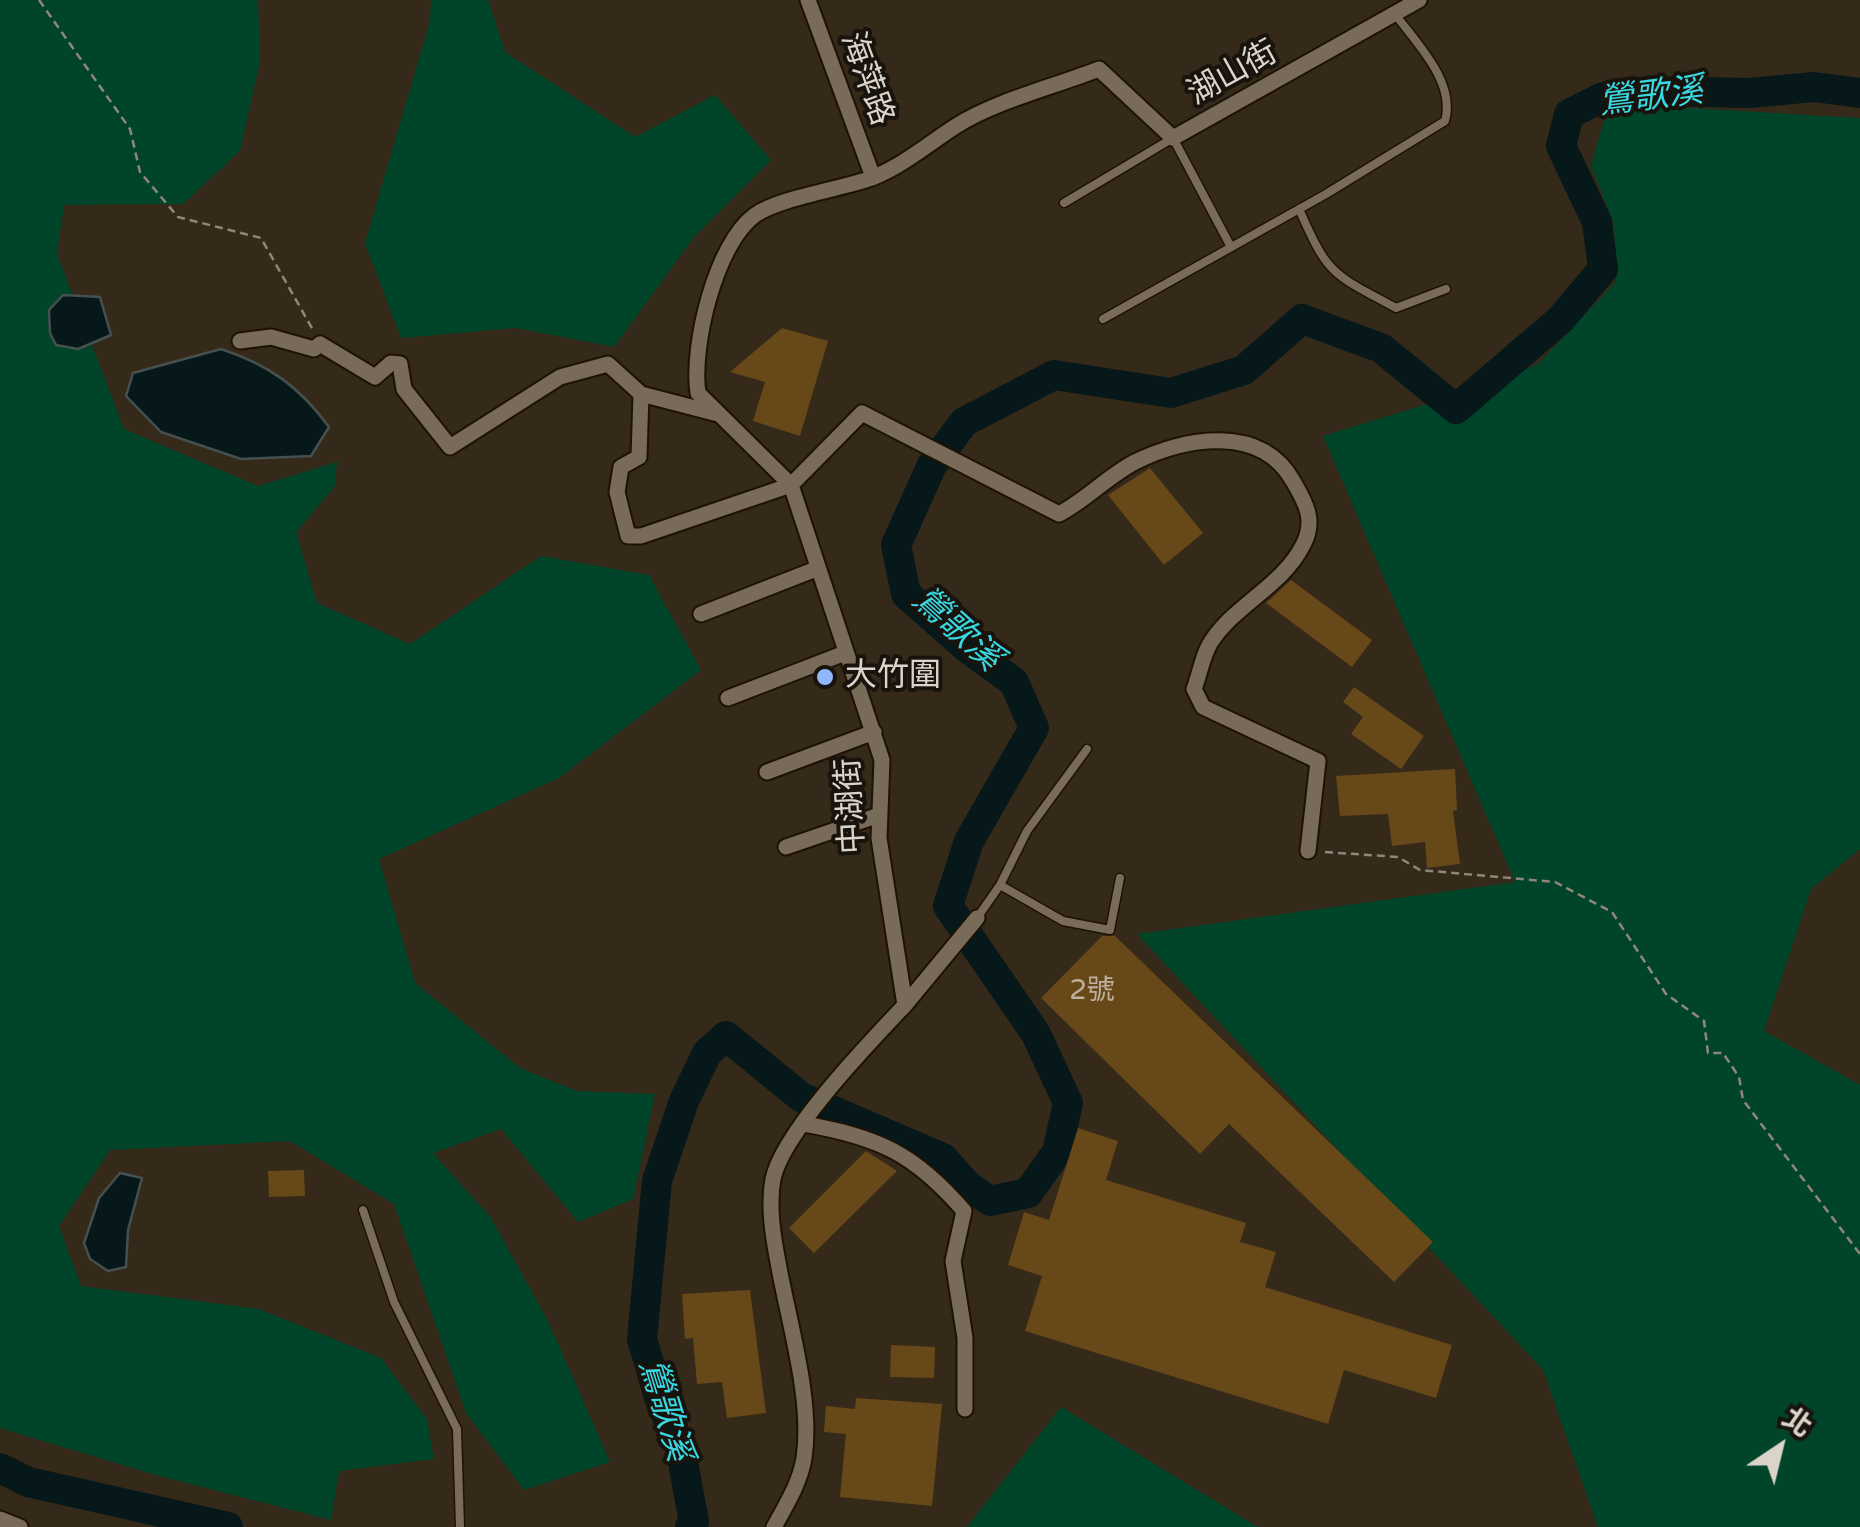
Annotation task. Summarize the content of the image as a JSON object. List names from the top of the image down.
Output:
{
  "streets": {
    "street": ["湖山街", "海萍路", "中湖街"]
  },
  "crossings": [
    ["湖山街", "海萍路"],
    ["湖山街", "中湖街"],
    ["海萍路", "中湖街"]
  ],
  "water": ["鶯歌溪"],
  "places": ["大竹圍"],
  "house_numbers": ["2號"],
  "north": "top right"
}
